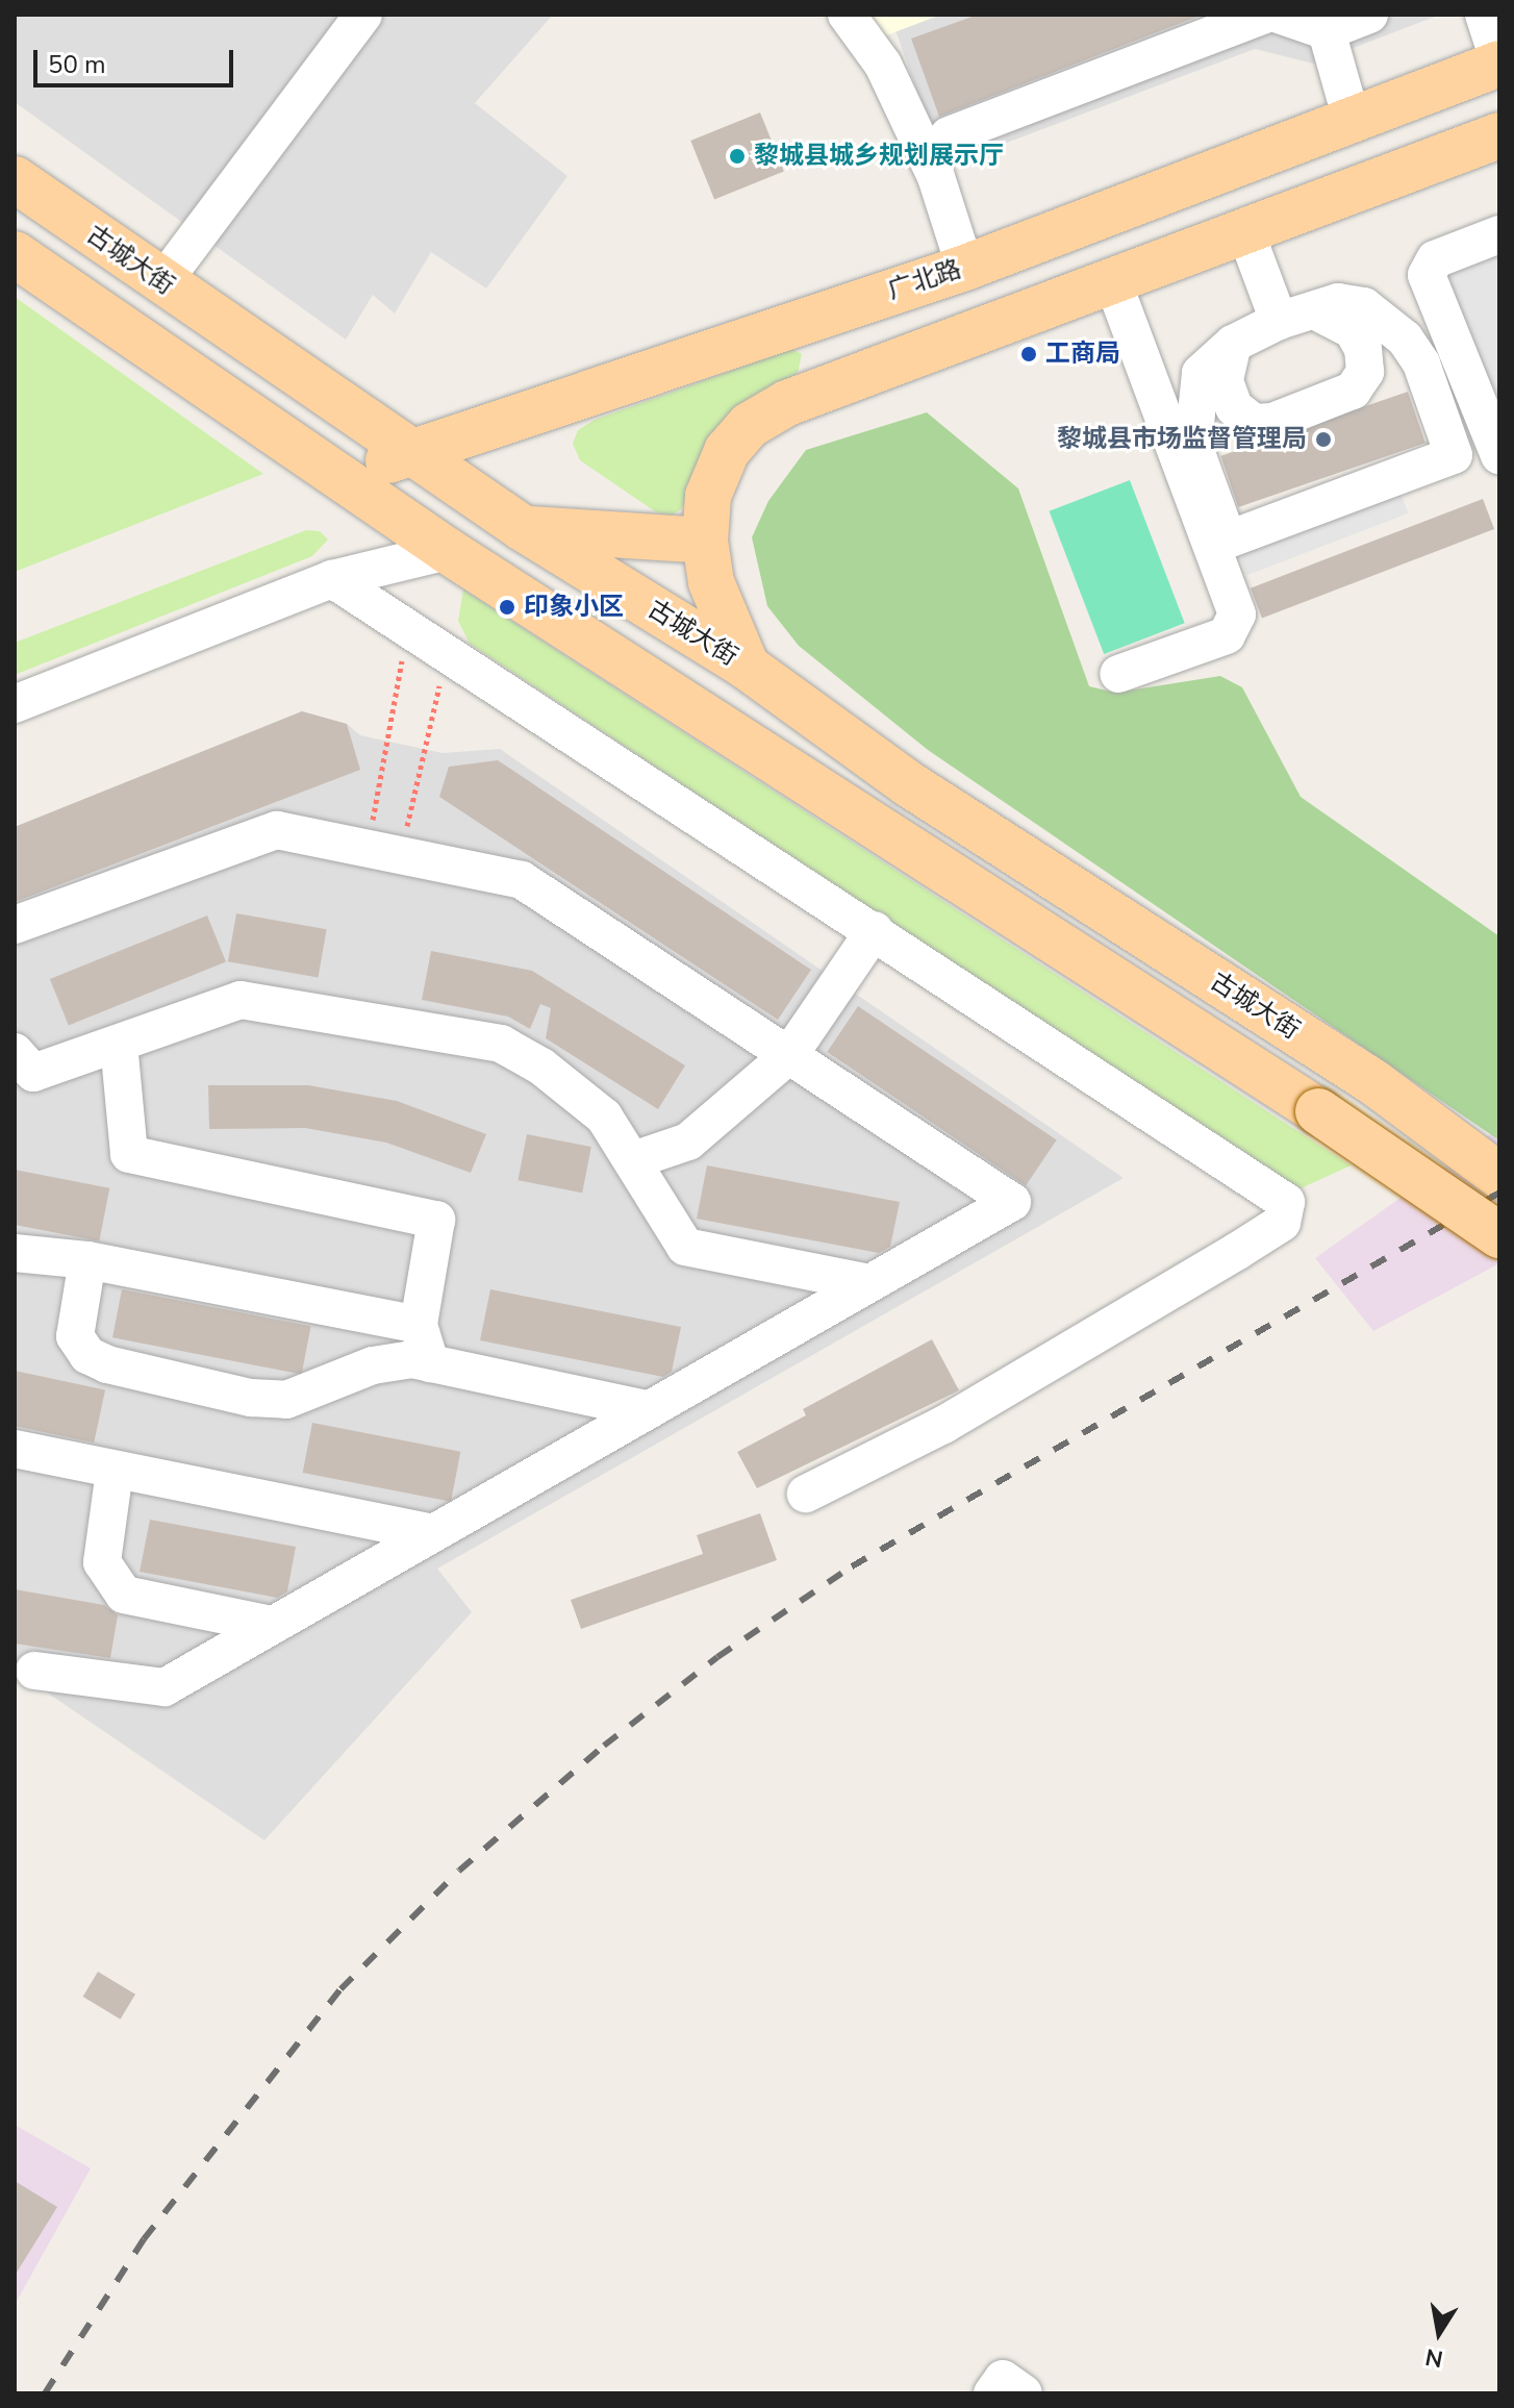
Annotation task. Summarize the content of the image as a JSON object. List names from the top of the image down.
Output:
{
  "streets": {
    "main road": ["古城大街", "广北路"]
  },
  "crossings": [
    ["古城大街", "广北路"]
  ],
  "places": [
    "黎城县城乡规划展示厅",
    "工商局",
    "黎城县市场监督管理局",
    "印象小区"
  ],
  "scale_bar": "50 m",
  "north": "bottom"
}
